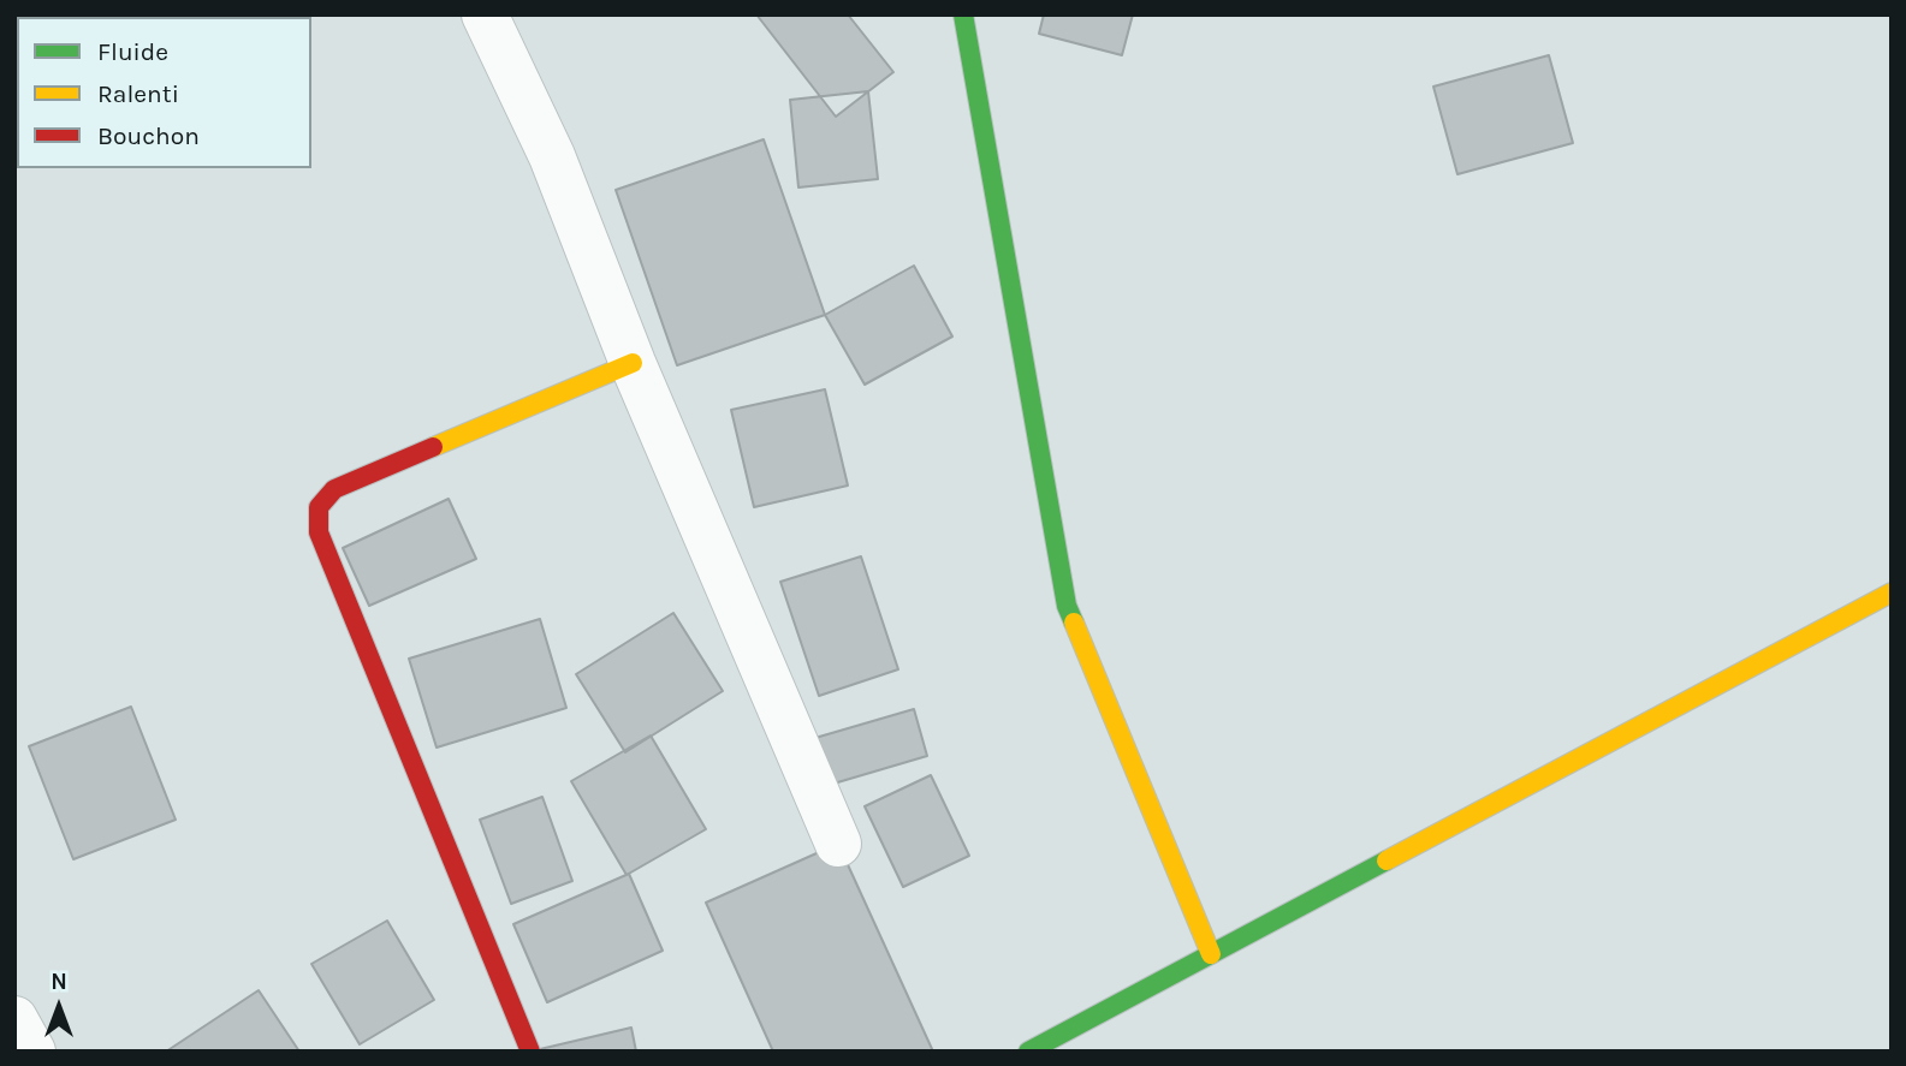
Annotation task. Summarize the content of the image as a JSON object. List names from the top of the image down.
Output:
{
  "legend": ["Fluide", "Ralenti", "Bouchon"],
  "north": "top"
}
